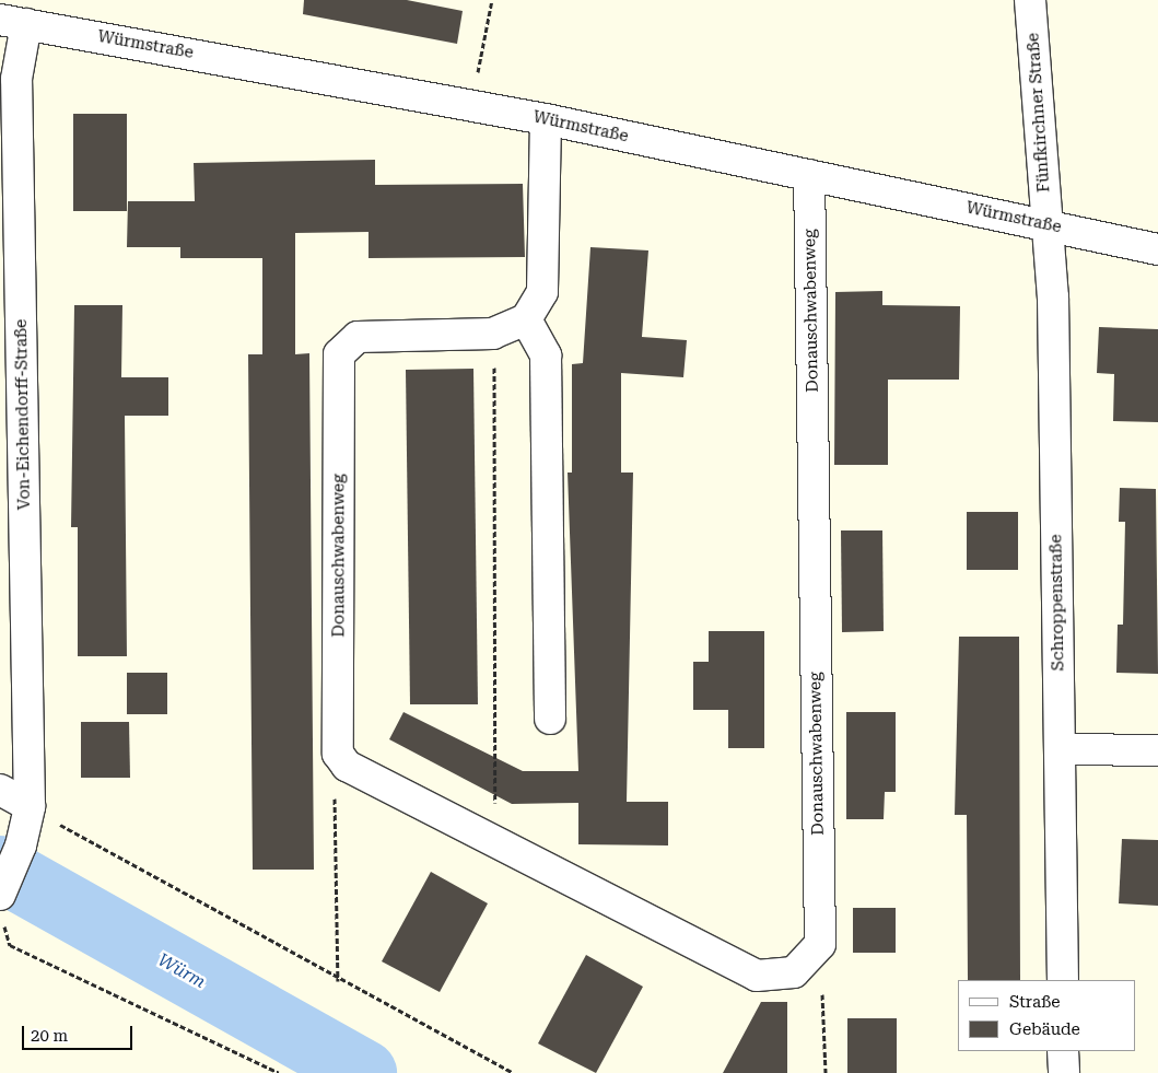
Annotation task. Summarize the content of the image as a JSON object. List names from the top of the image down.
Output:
{
  "streets": {
    "street": [
      "Würmstraße",
      "Fünfkirchner Straße",
      "Donauschwabenweg",
      "Von-Eichendorff-Straße",
      "Schroppenstraße"
    ]
  },
  "crossings": [
    ["Würmstraße", "Fünfkirchner Straße"],
    ["Würmstraße", "Donauschwabenweg"],
    ["Würmstraße", "Von-Eichendorff-Straße"],
    ["Würmstraße", "Schroppenstraße"],
    ["Fünfkirchner Straße", "Schroppenstraße"]
  ],
  "water": ["Würm"],
  "legend": ["Straße", "Gebäude"],
  "scale_bar": "20 m"
}
